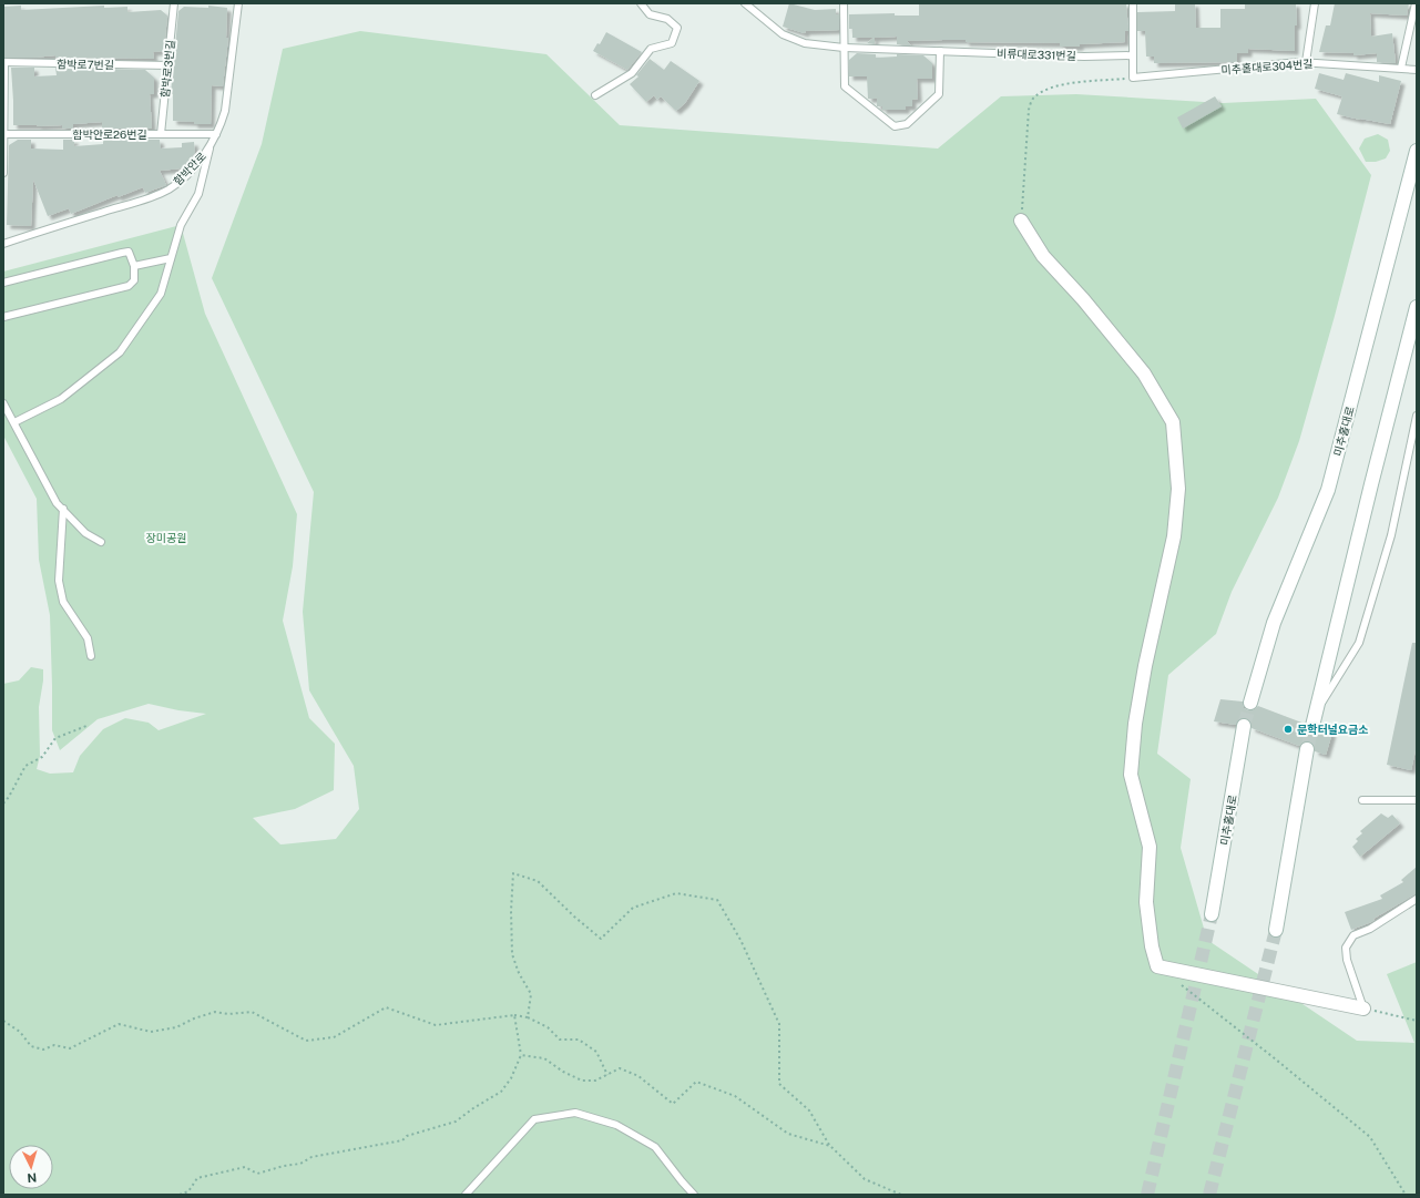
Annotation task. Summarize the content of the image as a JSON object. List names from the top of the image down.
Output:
{
  "streets": {
    "main road": ["미추홀대로"],
    "lane": [
      "비류대로331번길",
      "함박로7번길",
      "미추홀대로304번길",
      "함박로3번길",
      "함박안로26번길",
      "함박안로"
    ]
  },
  "crossings": [
    ["함박로7번길", "함박로3번길"],
    ["함박로3번길", "함박안로26번길"],
    ["함박안로26번길", "함박안로"]
  ],
  "parks": ["장미공원"],
  "places": ["문학터널요금소"],
  "north": "bottom"
}
